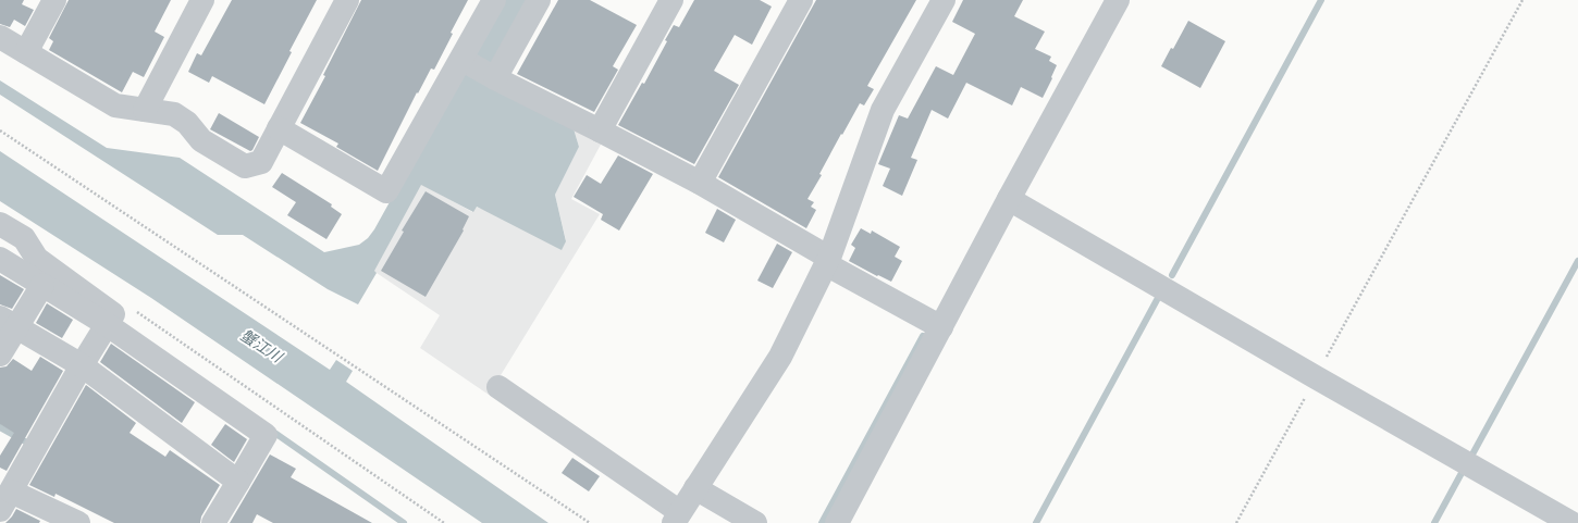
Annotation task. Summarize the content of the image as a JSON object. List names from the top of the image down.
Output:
{
  "water": ["蟹江川"]
}
